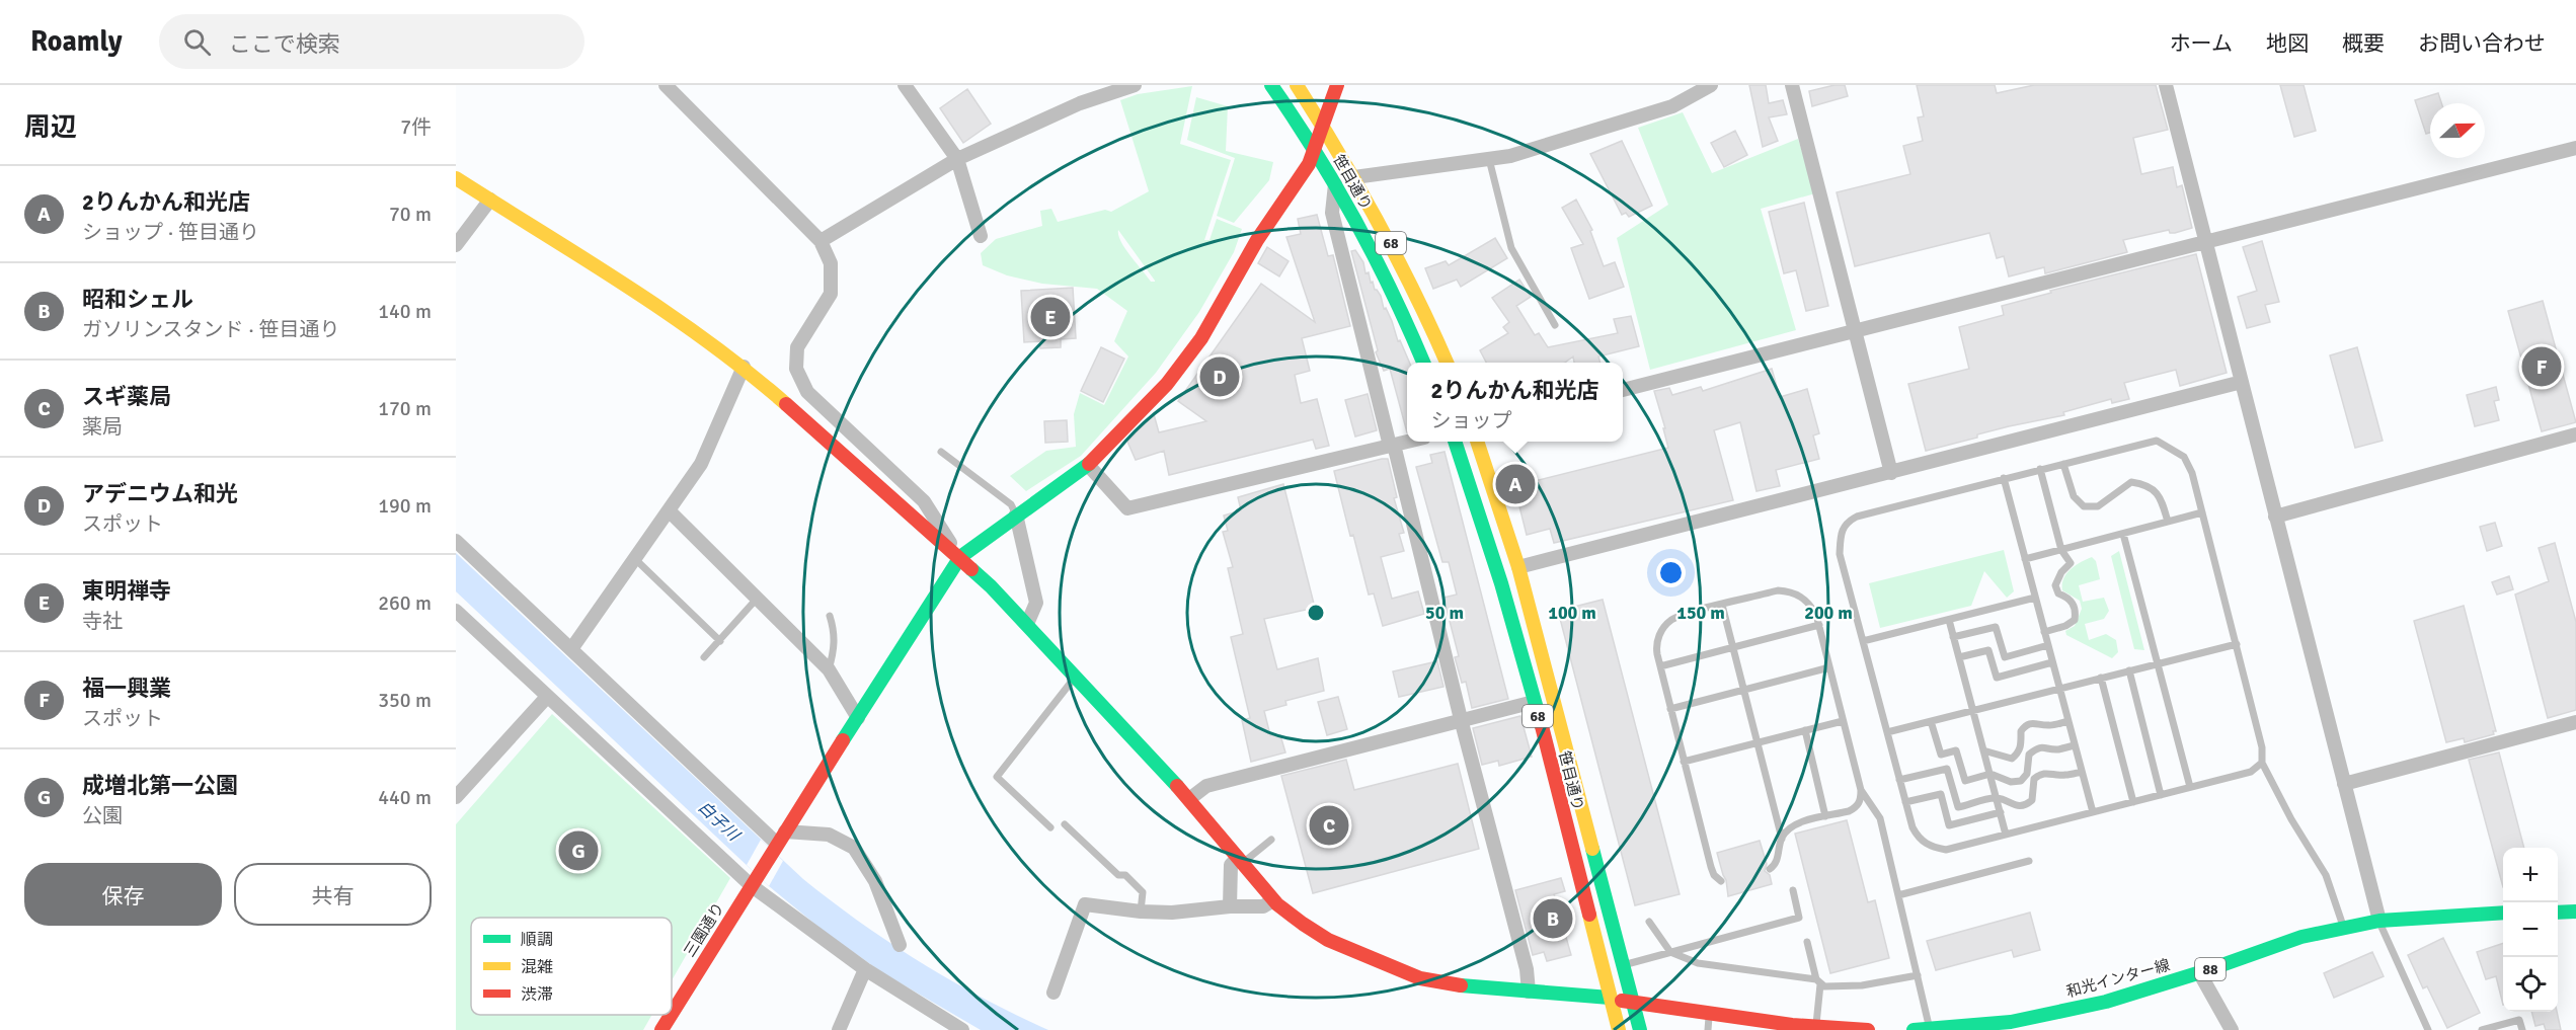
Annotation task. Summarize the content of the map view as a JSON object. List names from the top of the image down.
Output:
{
  "streets": {
    "main road": [
      "笹目通り",
      "68",
      "三園通り",
      "88",
      "和光インター線"
    ]
  },
  "water": ["白子川"],
  "legend": ["順調", "混雑", "渋滞"],
  "north": "right",
  "page": {
    "header": "Roamly",
    "search": "ここで検索",
    "nav": [
      "ホーム",
      "地図",
      "概要",
      "お問い合わせ"
    ],
    "heading": ["周辺", "7件"],
    "list": [
      {
        "mark": "A",
        "name": "2りんかん和光店",
        "note": "ショップ · 笹目通り",
        "value": "70 m"
      },
      {
        "mark": "B",
        "name": "昭和シェル",
        "note": "ガソリンスタンド · 笹目通り",
        "value": "140 m"
      },
      {
        "mark": "C",
        "name": "スギ薬局",
        "note": "薬局",
        "value": "170 m"
      },
      {
        "mark": "D",
        "name": "アデニウム和光",
        "note": "スポット",
        "value": "190 m"
      },
      {
        "mark": "E",
        "name": "東明禅寺",
        "note": "寺社",
        "value": "260 m"
      },
      {
        "mark": "F",
        "name": "福一興業",
        "note": "スポット",
        "value": "350 m"
      },
      {
        "mark": "G",
        "name": "成増北第一公園",
        "note": "公園",
        "value": "440 m"
      }
    ],
    "pins": [
      "E",
      "F",
      "D",
      "A",
      "C",
      "G",
      "B"
    ],
    "popup": ["2りんかん和光店", "ショップ"],
    "buttons": ["保存", "共有"],
    "map_buttons": ["+", "−"]
  },
  "rings": [
    "50 m",
    "100 m",
    "150 m",
    "200 m"
  ]
}
